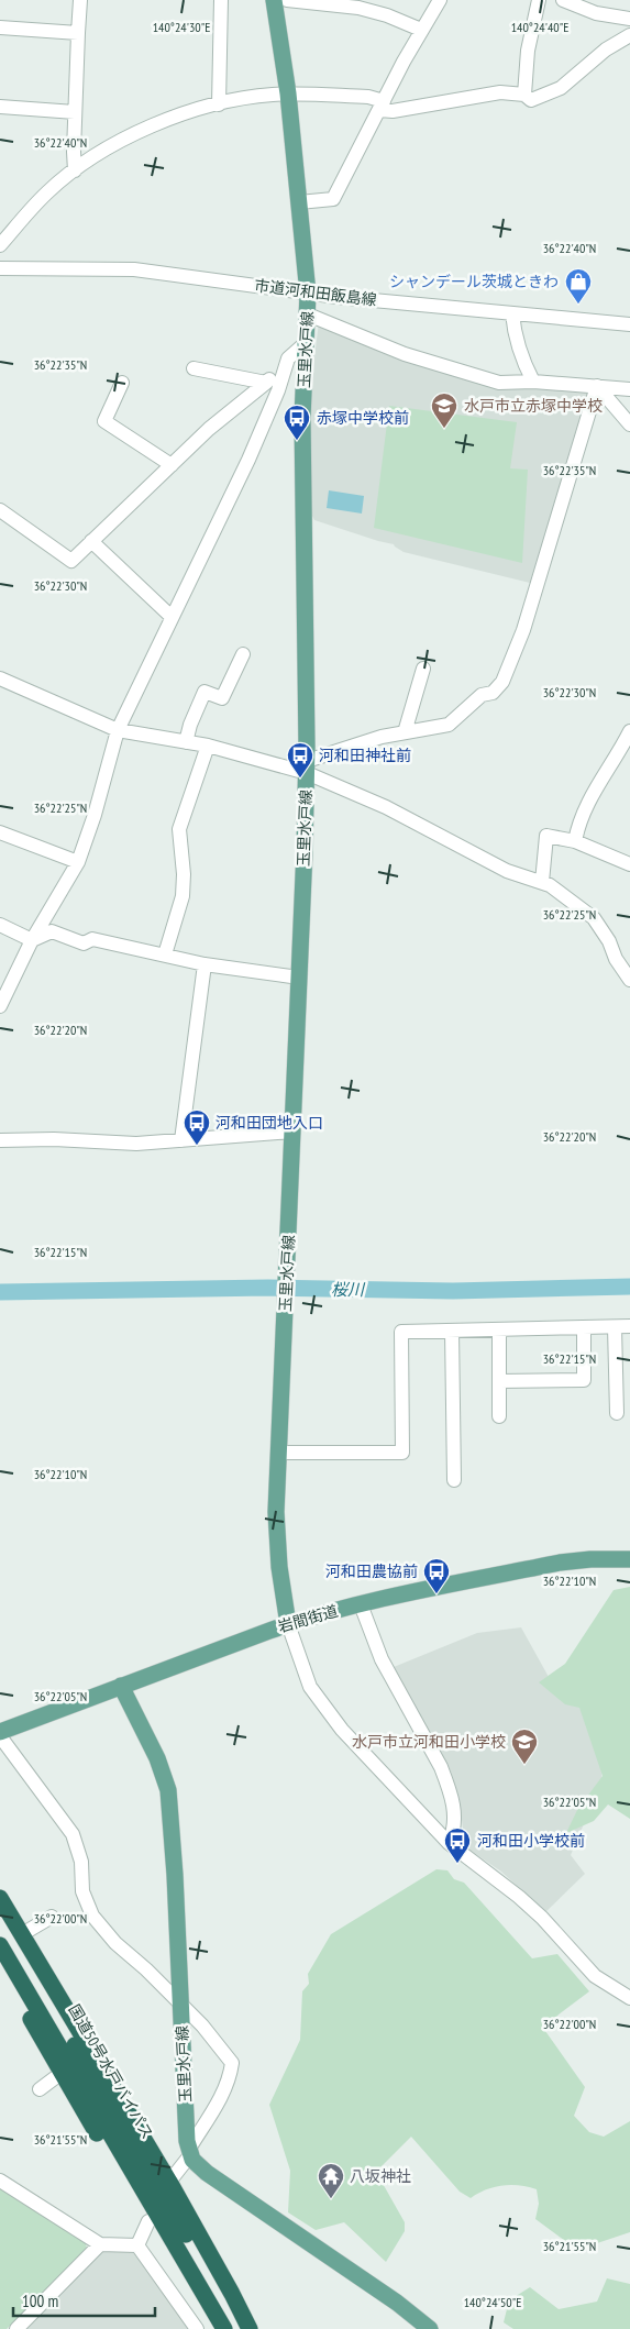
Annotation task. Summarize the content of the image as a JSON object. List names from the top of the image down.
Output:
{
  "streets": {
    "highway": ["国道50号水戸バイパス"],
    "main road": ["玉里水戸線", "岩間街道"],
    "street": ["市道河和田飯島線"]
  },
  "crossings": [
    ["市道河和田飯島線", "玉里水戸線"],
    ["玉里水戸線", "岩間街道"]
  ],
  "water": ["桜川"],
  "places": {
    "shop": ["シャンデール茨城ときわ"],
    "school or university": ["水戸市立赤塚中学校", "水戸市立河和田小学校"],
    "bus stop": [
      "赤塚中学校前",
      "河和田神社前",
      "河和田団地入口",
      "河和田農協前",
      "河和田小学校前"
    ],
    "temple": ["八坂神社"]
  },
  "scale_bar": "100 m",
  "coordinates": [
    "140°24'40\"E",
    "140°24'30\"E",
    "36°22'40\"N",
    "36°22'35\"N",
    "36°22'30\"N",
    "36°22'25\"N",
    "36°22'20\"N",
    "36°22'15\"N",
    "36°22'10\"N",
    "36°22'05\"N",
    "36°22'00\"N",
    "36°21'55\"N",
    "140°24'50\"E"
  ]
}
